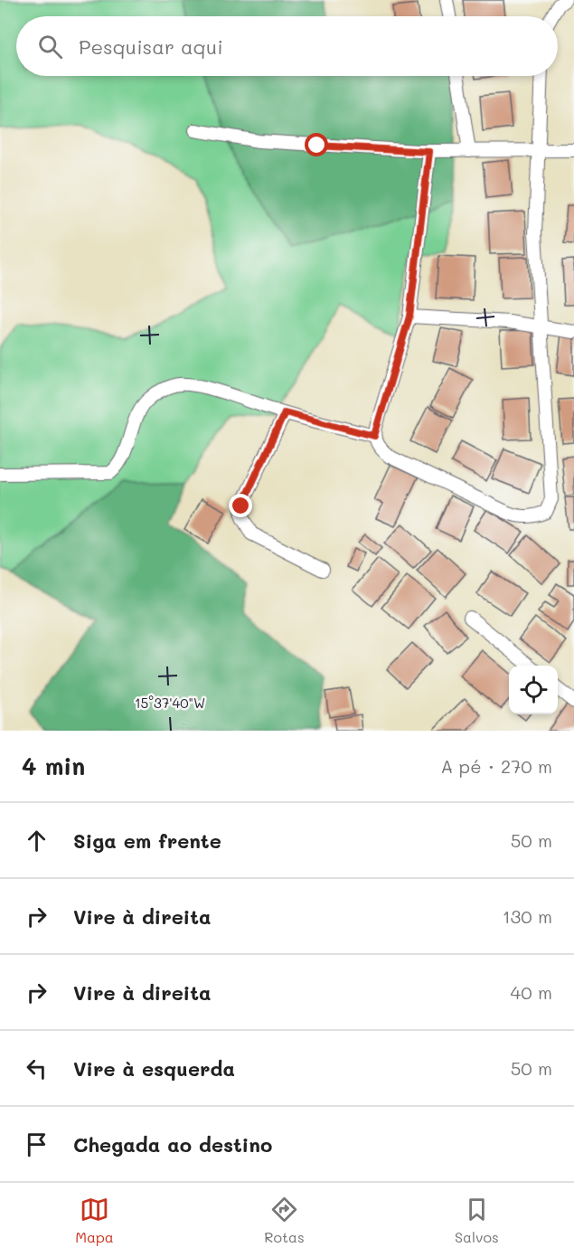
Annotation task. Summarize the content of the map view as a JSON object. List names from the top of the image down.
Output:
{
  "page": {
    "search": "Pesquisar aqui",
    "heading": ["4 min", "A pé · 270 m"],
    "list": [
      ["Siga em frente", "50 m"],
      ["Vire à direita", "130 m"],
      ["Vire à direita", "40 m"],
      ["Vire à esquerda", "50 m"],
      "Chegada ao destino"
    ],
    "nav": ["Mapa", "Rotas", "Salvos"]
  },
  "coordinates": ["15°37'40\"W"]
}
